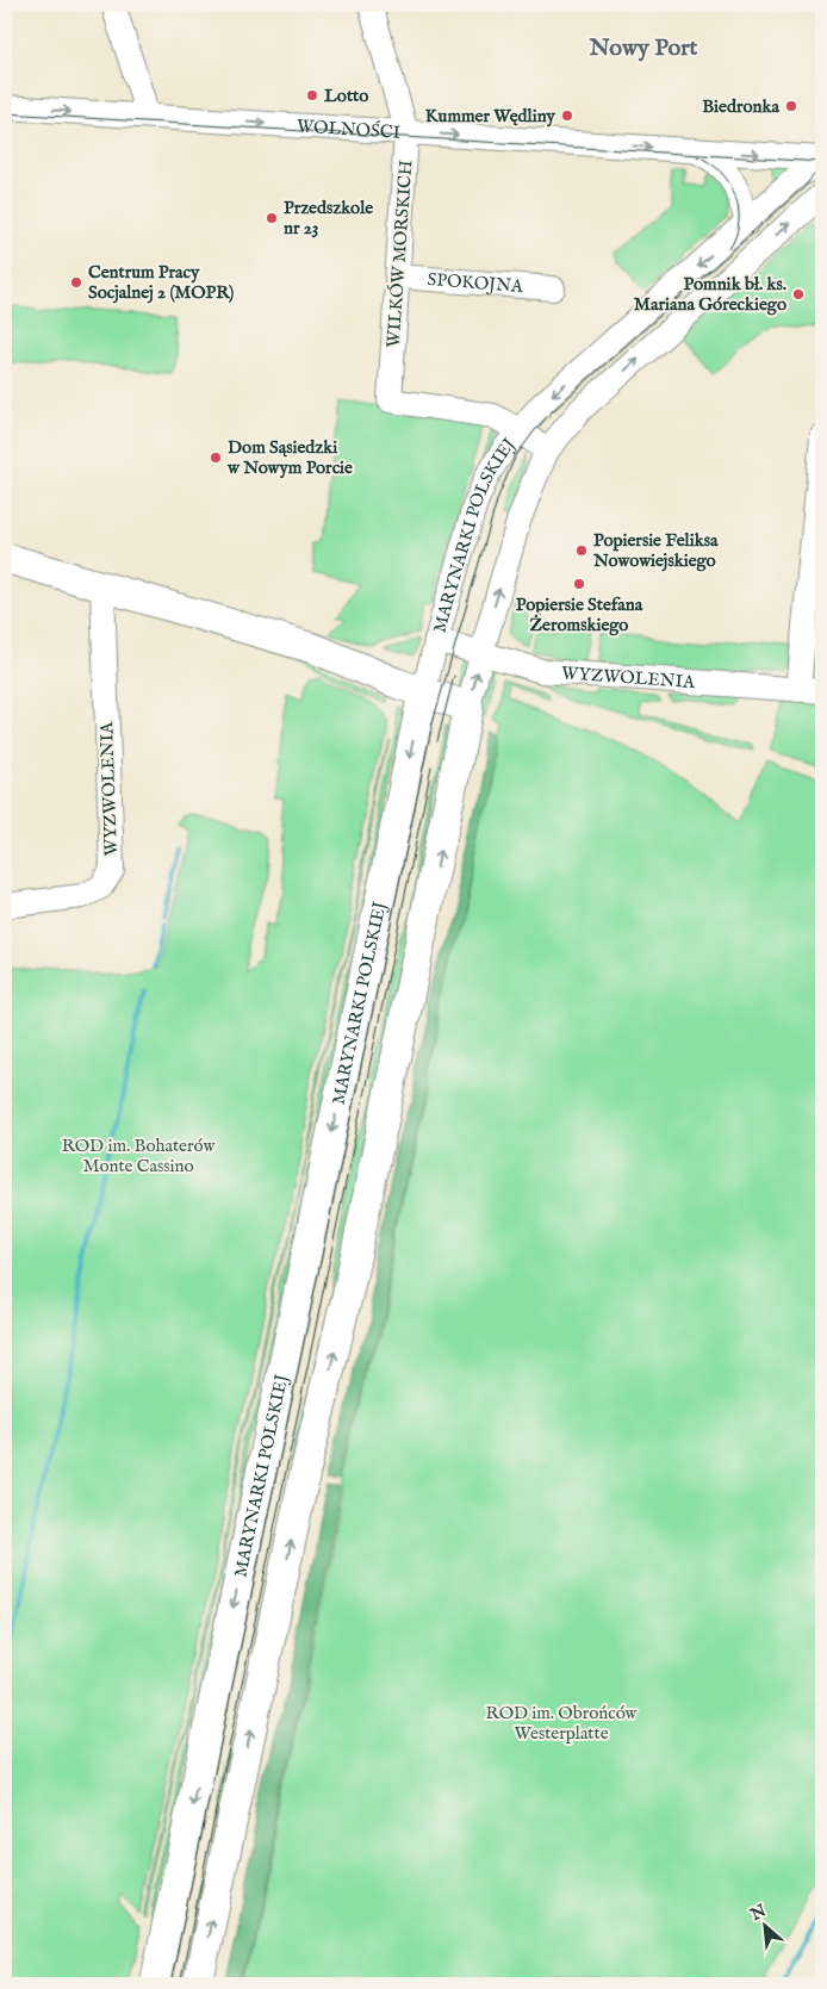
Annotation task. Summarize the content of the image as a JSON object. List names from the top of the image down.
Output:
{
  "streets": {
    "main road": ["MARYNARKI POLSKIEJ"],
    "street": [
      "WOLNOŚCI",
      "WILKÓW MORSKICH",
      "SPOKOJNA",
      "WYZWOLENIA"
    ]
  },
  "crossings": [
    ["WOLNOŚCI", "WILKÓW MORSKICH"],
    ["WOLNOŚCI", "MARYNARKI POLSKIEJ"],
    ["WILKÓW MORSKICH", "SPOKOJNA"],
    ["WILKÓW MORSKICH", "MARYNARKI POLSKIEJ"],
    ["MARYNARKI POLSKIEJ", "WYZWOLENIA"]
  ],
  "one_way": ["WOLNOŚCI"],
  "districts": ["Nowy Port"],
  "parks": ["ROD im. Bohaterów Monte Cassino", "ROD im. Obrońców Westerplatte"],
  "places": [
    "Lotto",
    "Biedronka",
    "Kummer Wędliny",
    "Przedszkole nr 23",
    "Centrum Pracy Socjalnej 2 (MOPR)",
    "Pomnik bł. ks. Mariana Góreckiego",
    "Dom Sąsiedzki w Nowym Porcie",
    "Popiersie Feliksa Nowowiejskiego",
    "Popiersie Stefana Żeromskiego"
  ],
  "north": "top left"
}
